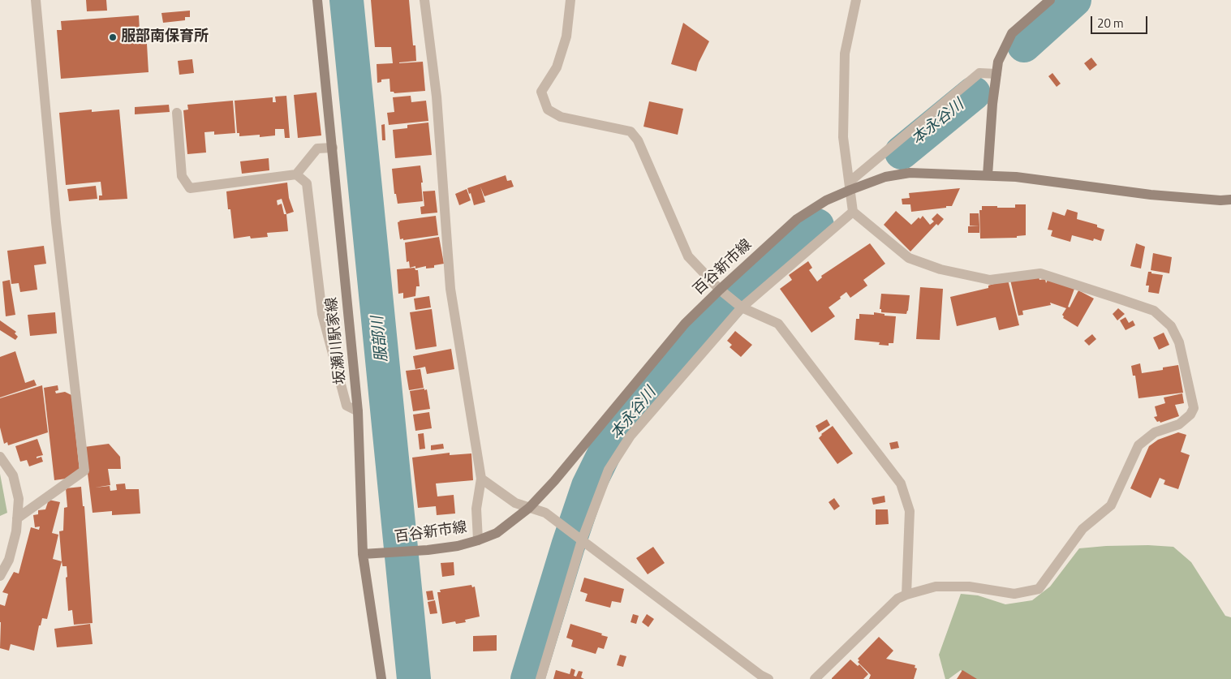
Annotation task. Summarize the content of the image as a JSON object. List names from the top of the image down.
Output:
{
  "streets": {
    "main road": ["百谷新市線", "坂瀬川駅家線"]
  },
  "crossings": [
    ["百谷新市線", "坂瀬川駅家線"]
  ],
  "water": ["本永谷川", "服部川"],
  "places": ["服部南保育所"],
  "scale_bar": "20 m"
}
